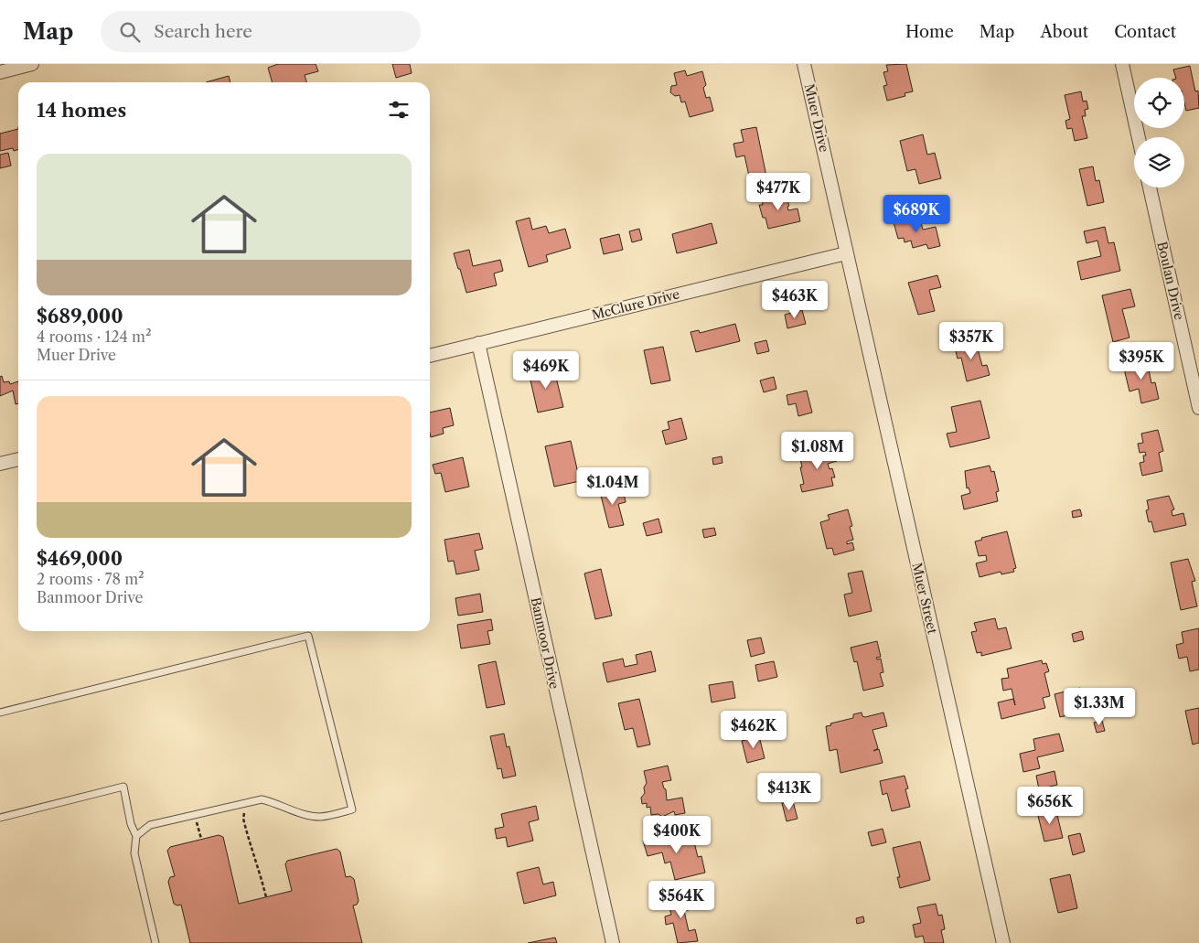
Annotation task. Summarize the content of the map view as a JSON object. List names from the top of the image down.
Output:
{
  "streets": {
    "street": [
      "Muer Drive",
      "Boulan Drive",
      "McClure Drive",
      "Muer Street",
      "Banmoor Drive"
    ]
  },
  "crossings": [
    ["Muer Drive", "McClure Drive"],
    ["Muer Drive", "Muer Street"],
    ["McClure Drive", "Muer Street"],
    ["McClure Drive", "Banmoor Drive"]
  ],
  "page": {
    "header": "Map",
    "search": "Search here",
    "nav": [
      "Home",
      "Map",
      "About",
      "Contact"
    ],
    "heading": "14 homes",
    "list": [
      {
        "name": "$689,000",
        "note": "4 rooms · 124 m² · Muer Drive"
      },
      {
        "name": "$469,000",
        "note": "2 rooms · 78 m² · Banmoor Drive"
      }
    ],
    "price": [
      "$477K",
      "$689K",
      "$463K",
      "$357K",
      "$395K",
      "$469K",
      "$1.08M",
      "$1.04M",
      "$1.33M",
      "$462K",
      "$413K",
      "$656K",
      "$400K",
      "$564K"
    ]
  }
}
